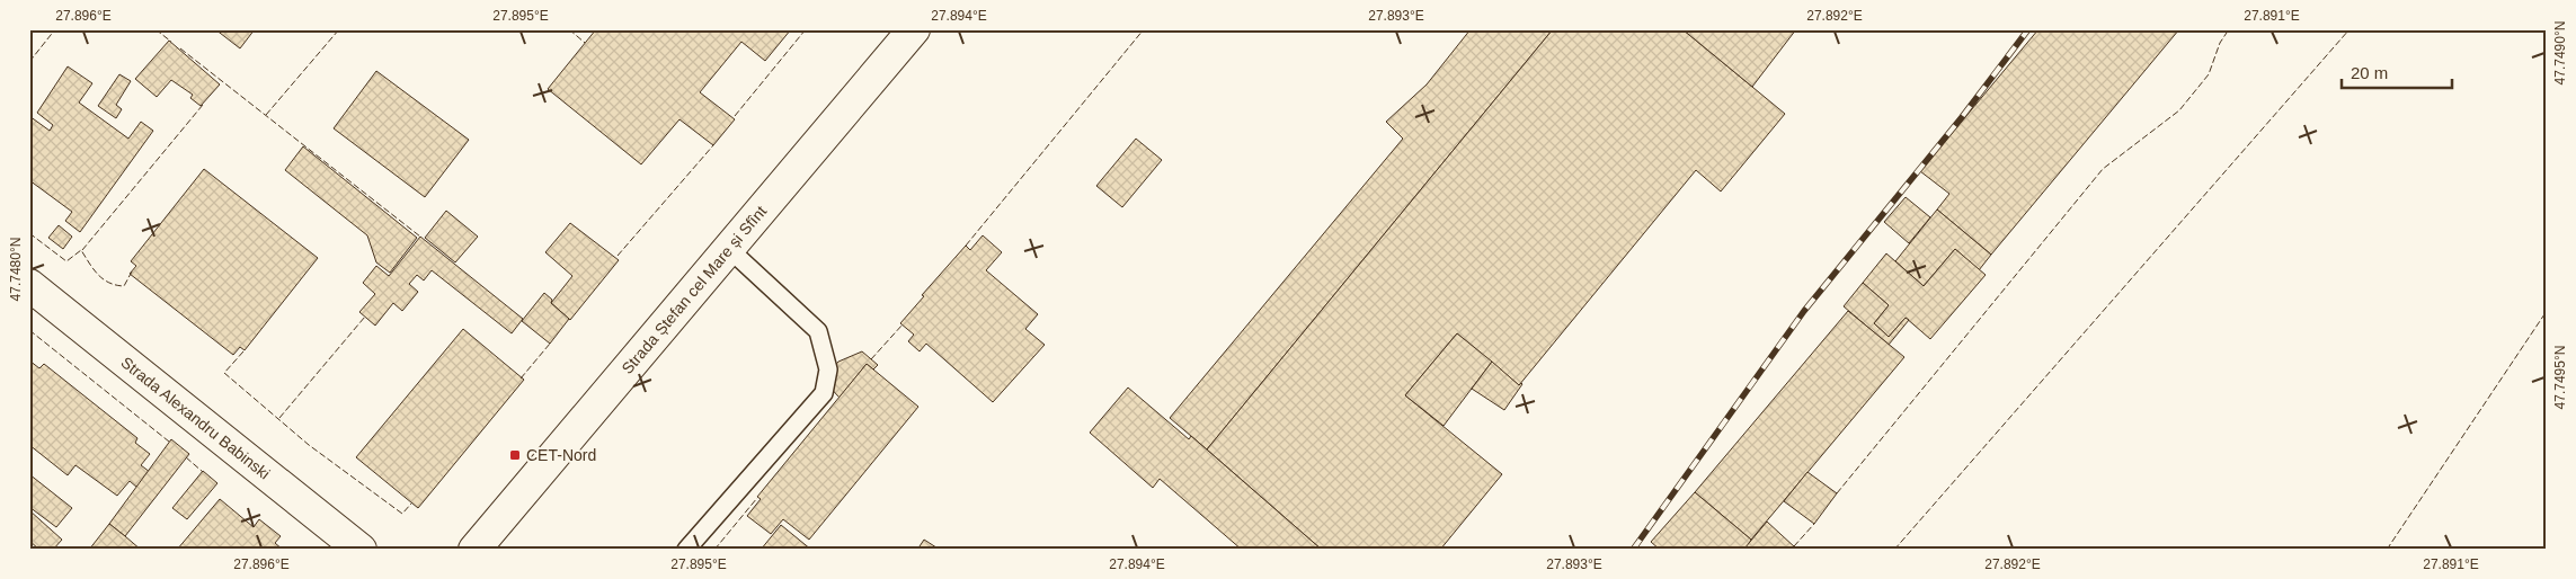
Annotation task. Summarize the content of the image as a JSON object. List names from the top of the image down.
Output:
{
  "streets": {
    "main road": ["Strada Ștefan cel Mare și Sfînt", "Strada Alexandru Babinski"]
  },
  "places": {
    "transit": ["CET-Nord"]
  },
  "scale_bar": "20 m",
  "coordinates": [
    "27.896°E",
    "27.895°E",
    "27.894°E",
    "27.893°E",
    "27.892°E",
    "27.891°E",
    "47.7490°N",
    "47.7480°N",
    "47.7495°N"
  ]
}
